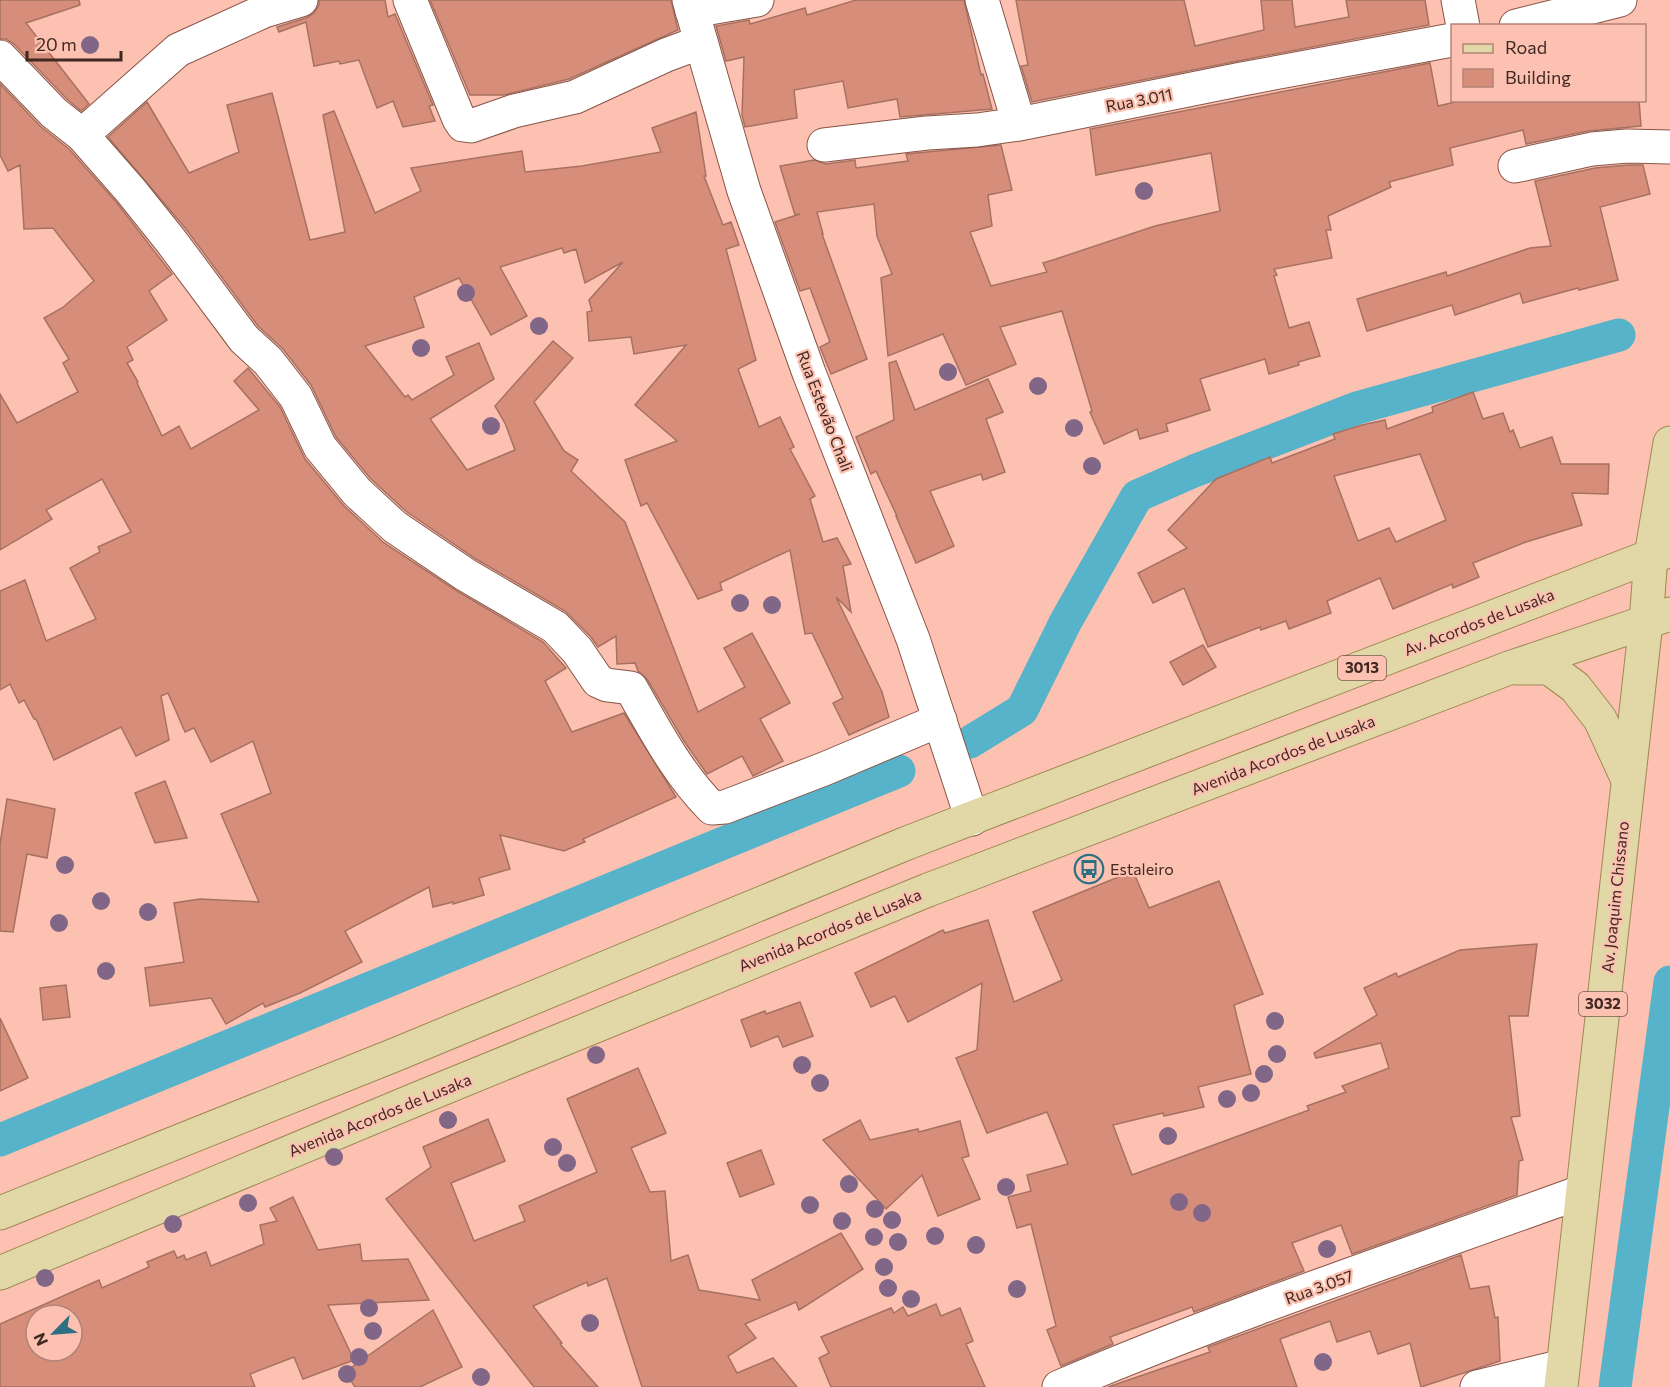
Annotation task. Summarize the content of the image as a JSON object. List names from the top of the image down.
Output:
{
  "streets": {
    "main road": [
      "Av. Acordos de Lusaka",
      "3013",
      "Avenida Acordos de Lusaka",
      "Av. Joaquim Chissano",
      "3032"
    ],
    "street": ["Rua 3.011", "Rua Estevão Chali", "Rua 3.057"]
  },
  "crossings": [
    ["Rua Estevão Chali", "Av. Acordos de Lusaka"],
    ["Av. Acordos de Lusaka", "Av. Joaquim Chissano"],
    ["Avenida Acordos de Lusaka", "Av. Joaquim Chissano"],
    ["Av. Joaquim Chissano", "Rua 3.057"]
  ],
  "places": {
    "bus stop": ["Estaleiro"]
  },
  "legend": ["Road", "Building"],
  "scale_bar": "20 m",
  "north": "bottom left"
}
